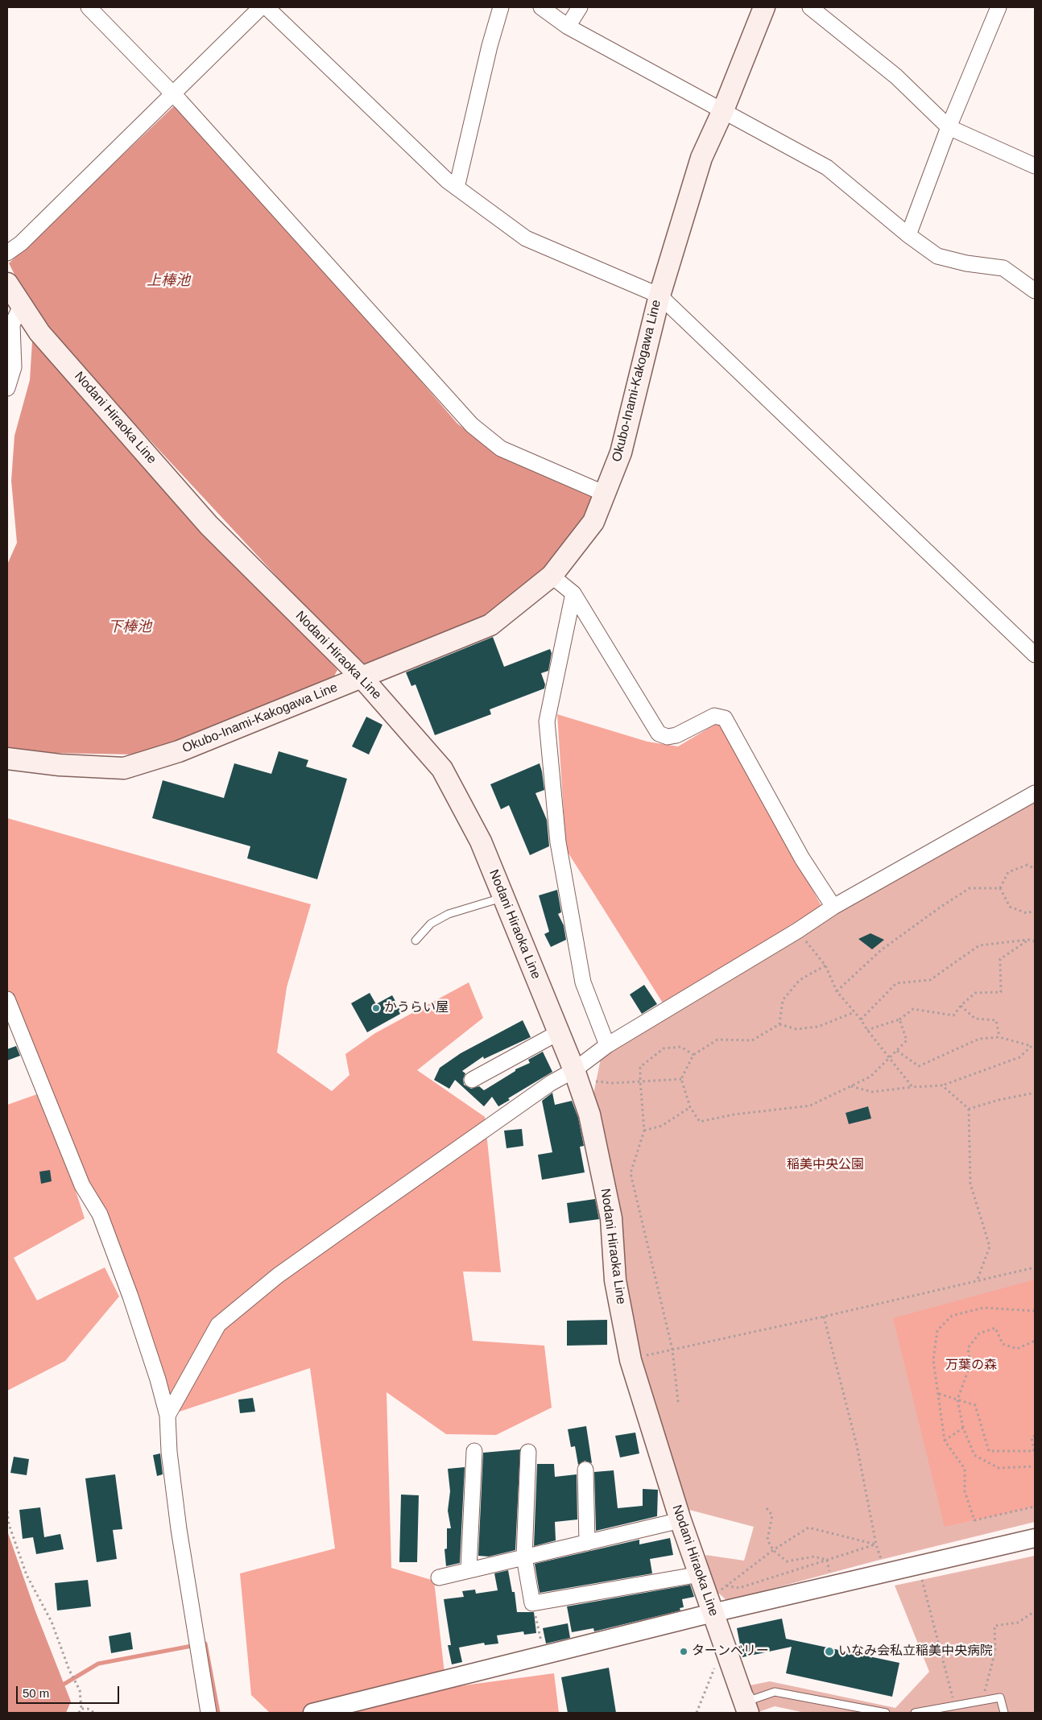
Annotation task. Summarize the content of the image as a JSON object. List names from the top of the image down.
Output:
{
  "streets": {
    "main road": ["Okubo-Inami-Kakogawa Line", "Nodani Hiraoka Line"]
  },
  "crossings": [
    ["Okubo-Inami-Kakogawa Line", "Nodani Hiraoka Line"]
  ],
  "water": ["上棒池", "下棒池"],
  "parks": ["稲美中央公園", "万葉の森"],
  "places": ["かうらい屋", "ターンベリー", "いなみ会私立稲美中央病院"],
  "scale_bar": "50 m"
}
